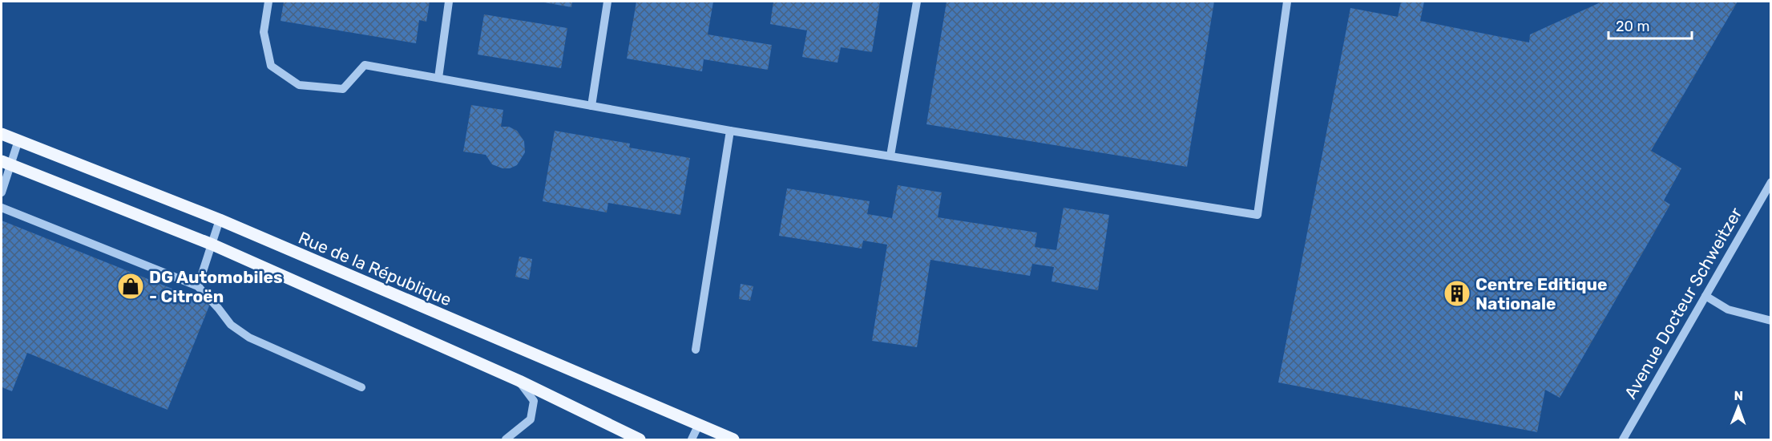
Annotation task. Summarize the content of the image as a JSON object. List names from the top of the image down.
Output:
{
  "streets": {
    "main road": ["Rue de la République"],
    "street": ["Avenue Docteur Schweitzer"]
  },
  "places": {
    "shop": ["DG Automobiles - Citroën"],
    "building": ["Centre Editique Nationale"]
  },
  "scale_bar": "20 m",
  "north": "top"
}
